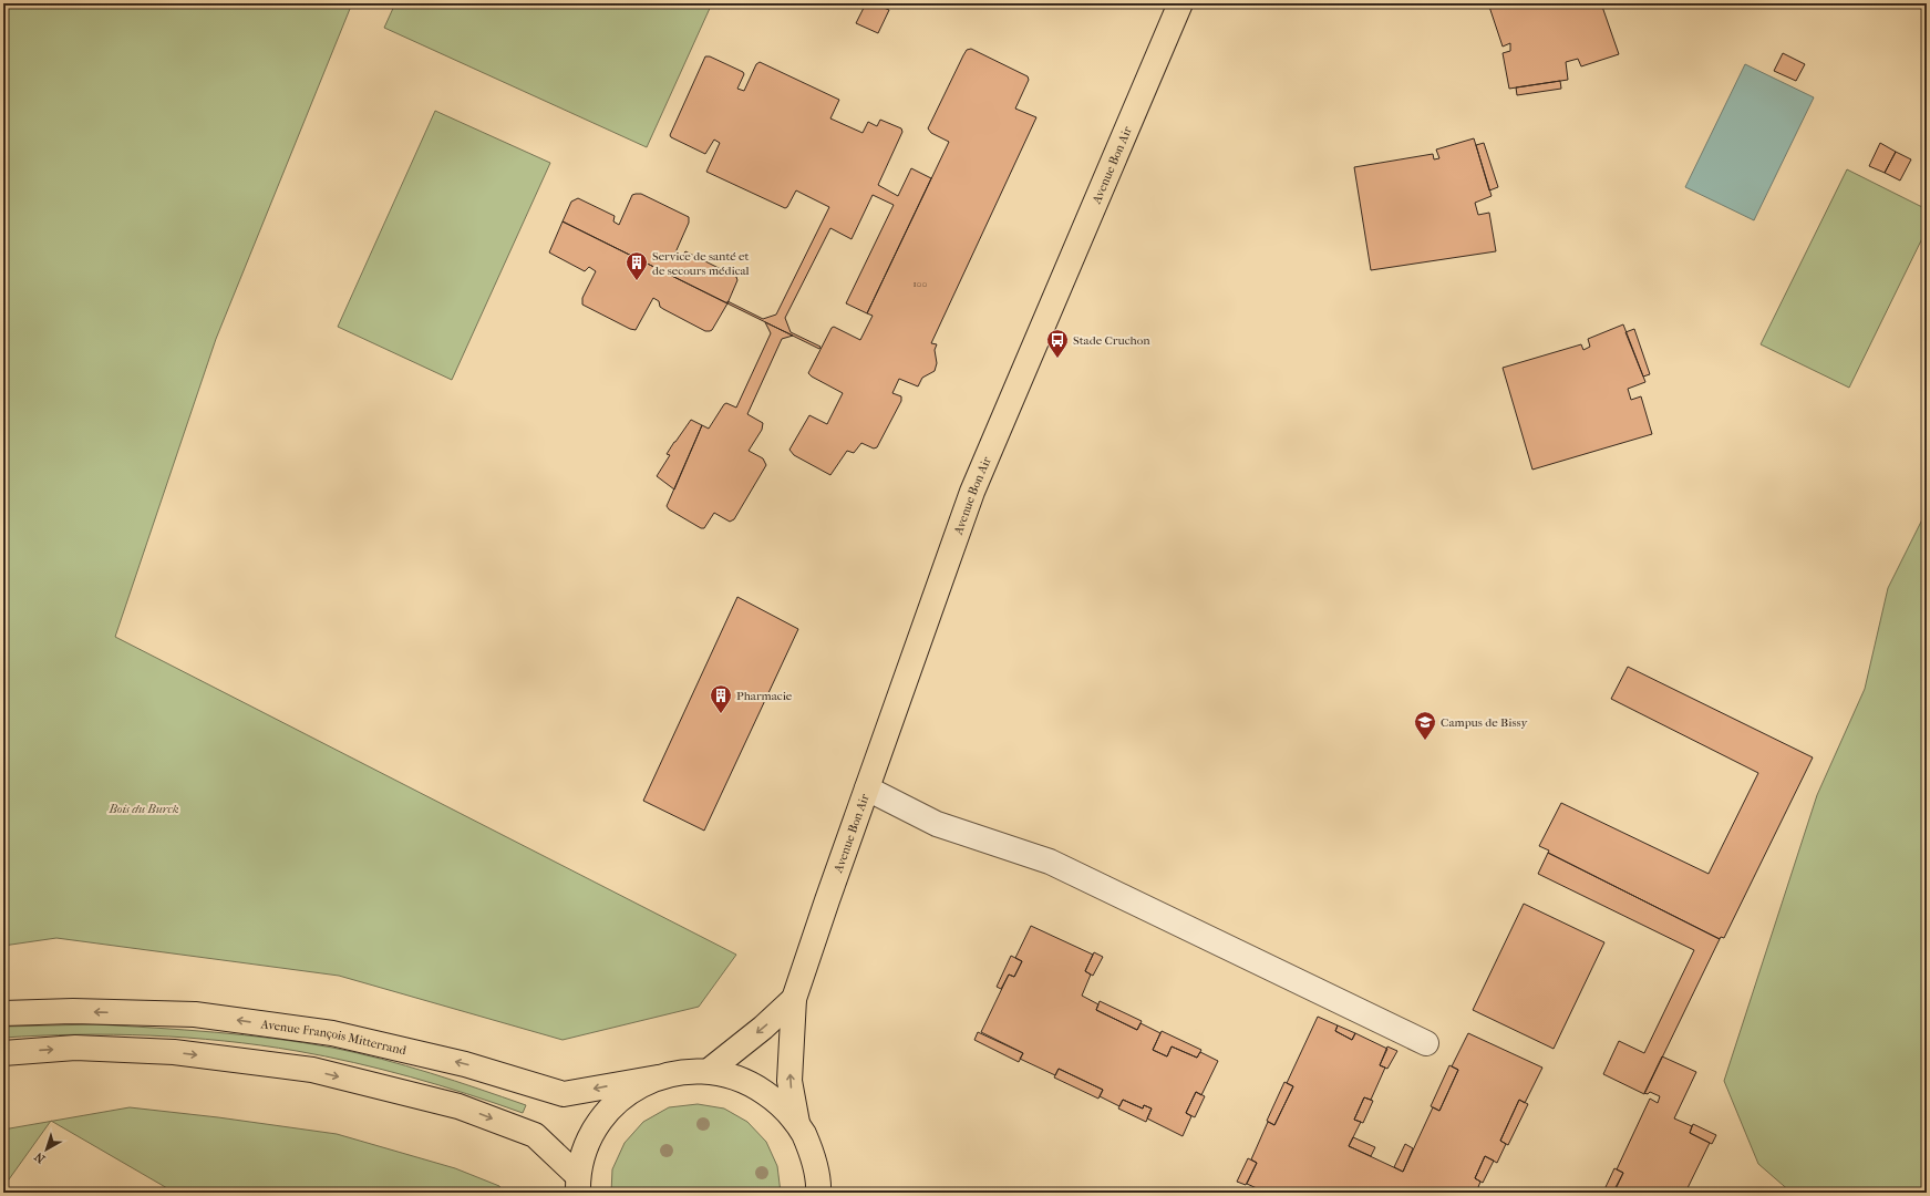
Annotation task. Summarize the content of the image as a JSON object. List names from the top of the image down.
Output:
{
  "streets": {
    "main road": ["Avenue Bon Air", "Avenue François Mitterrand"]
  },
  "parks": ["Bois du Burck"],
  "places": {
    "building": ["Service de santé et de secours médical", "Pharmacie"],
    "bus stop": ["Stade Cruchon"],
    "school or university": ["Campus de Bissy"]
  },
  "house_numbers": ["100"],
  "north": "bottom left"
}
